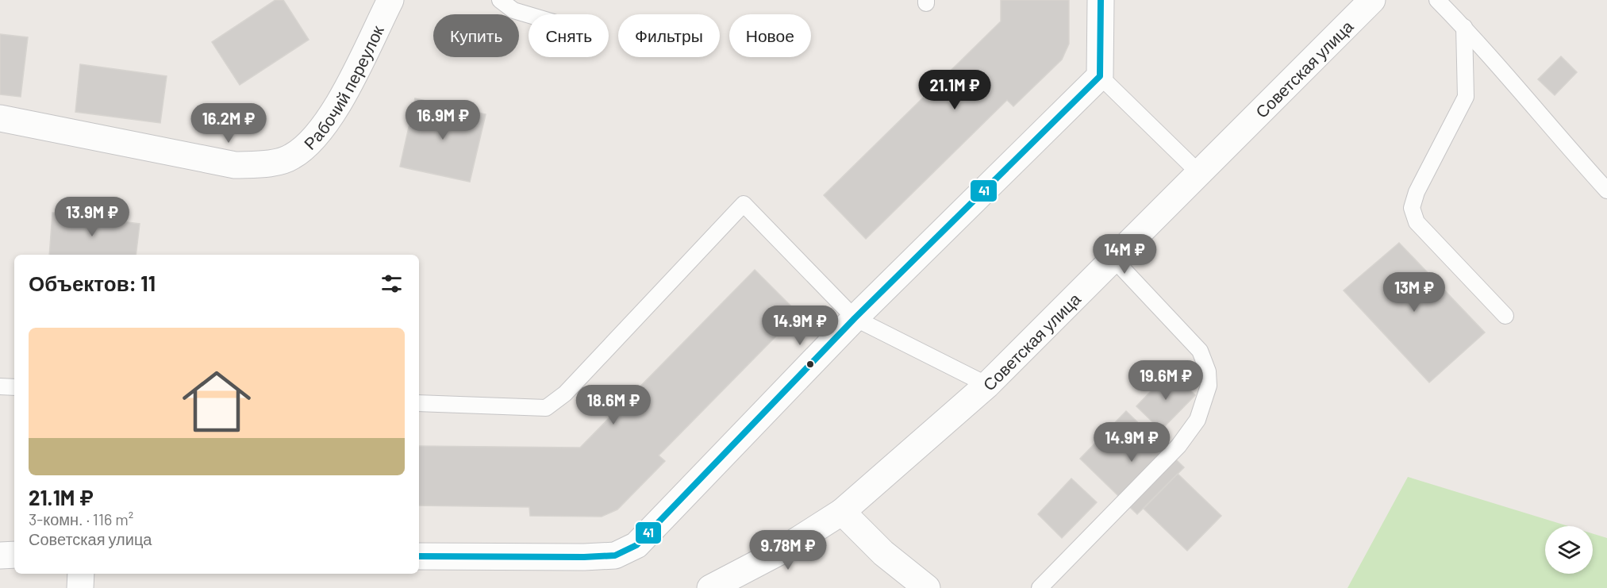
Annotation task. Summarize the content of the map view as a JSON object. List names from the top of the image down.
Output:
{
  "streets": {
    "street": ["Советская улица", "Рабочий переулок"]
  },
  "lines": ["transit line 41"],
  "page": {
    "chip": [
      "Купить",
      "Снять",
      "Фильтры",
      "Новое"
    ],
    "price": [
      "21.1M ₽",
      "16.9M ₽",
      "16.2M ₽",
      "13.9M ₽",
      "14M ₽",
      "13M ₽",
      "14.9M ₽",
      "19.6M ₽",
      "18.6M ₽",
      "14.9M ₽",
      "9.78M ₽"
    ],
    "heading": "Объектов: 11",
    "list": [
      {
        "name": "21.1M ₽",
        "note": "3-комн. · 116 m² · Советская улица"
      }
    ]
  }
}
